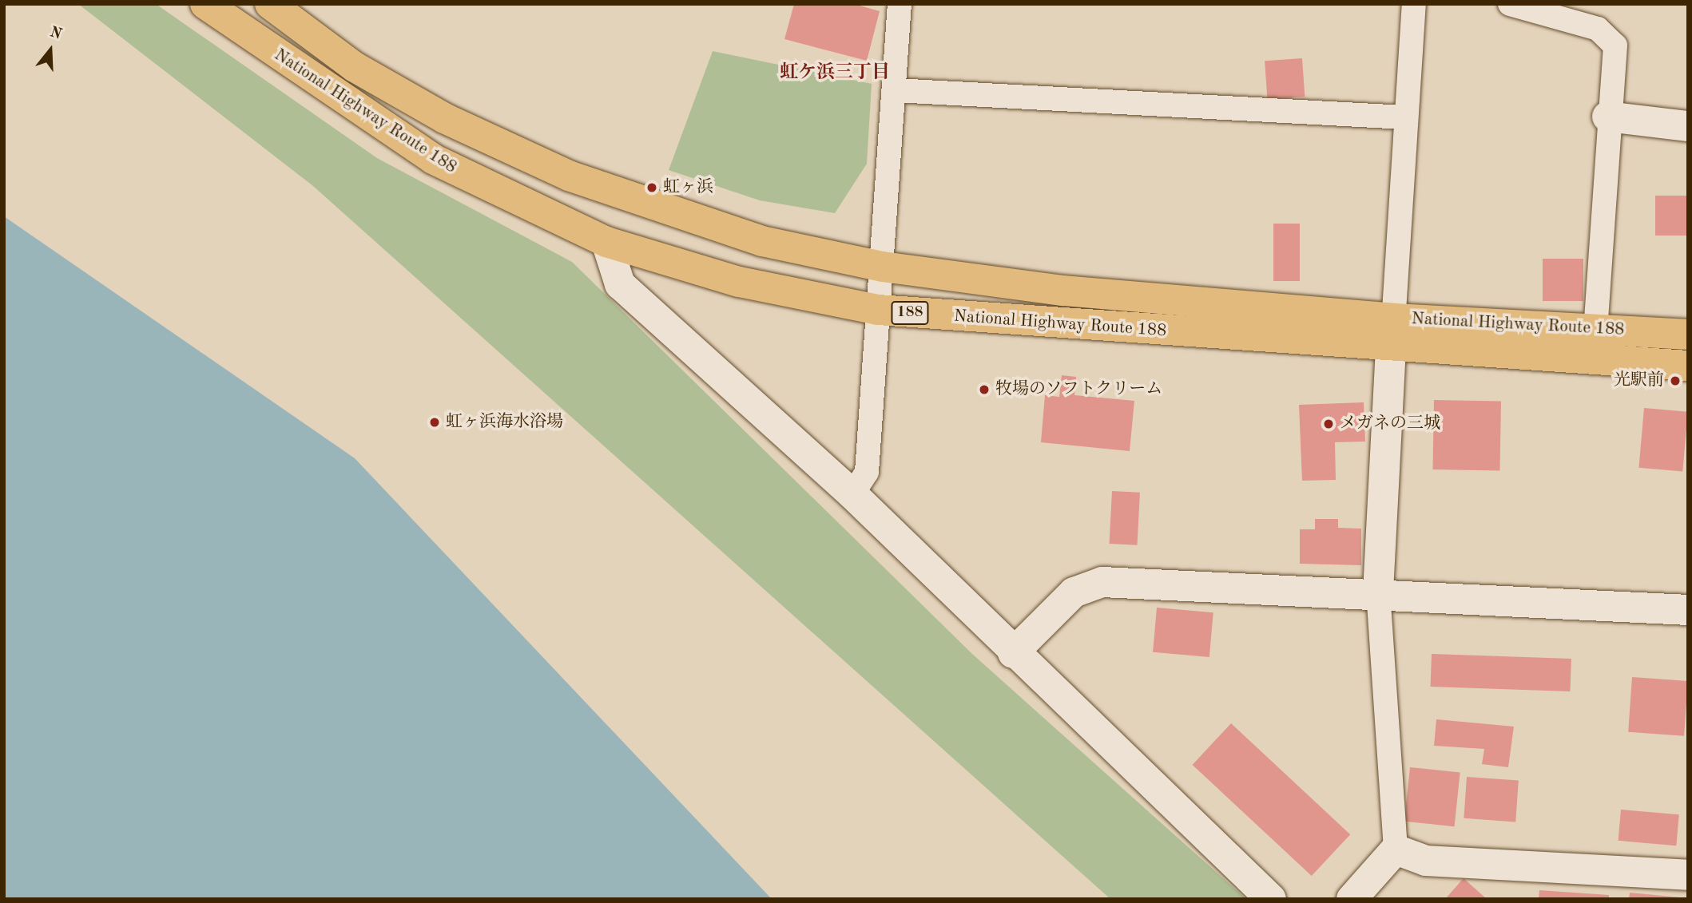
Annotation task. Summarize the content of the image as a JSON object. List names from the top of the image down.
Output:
{
  "streets": {
    "highway": ["National Highway Route 188", "188"]
  },
  "districts": ["虹ケ浜三丁目"],
  "places": [
    "虹ヶ浜",
    "光駅前",
    "牧場のソフトクリーム",
    "虹ヶ浜海水浴場",
    "メガネの三城"
  ],
  "north": "top"
}
